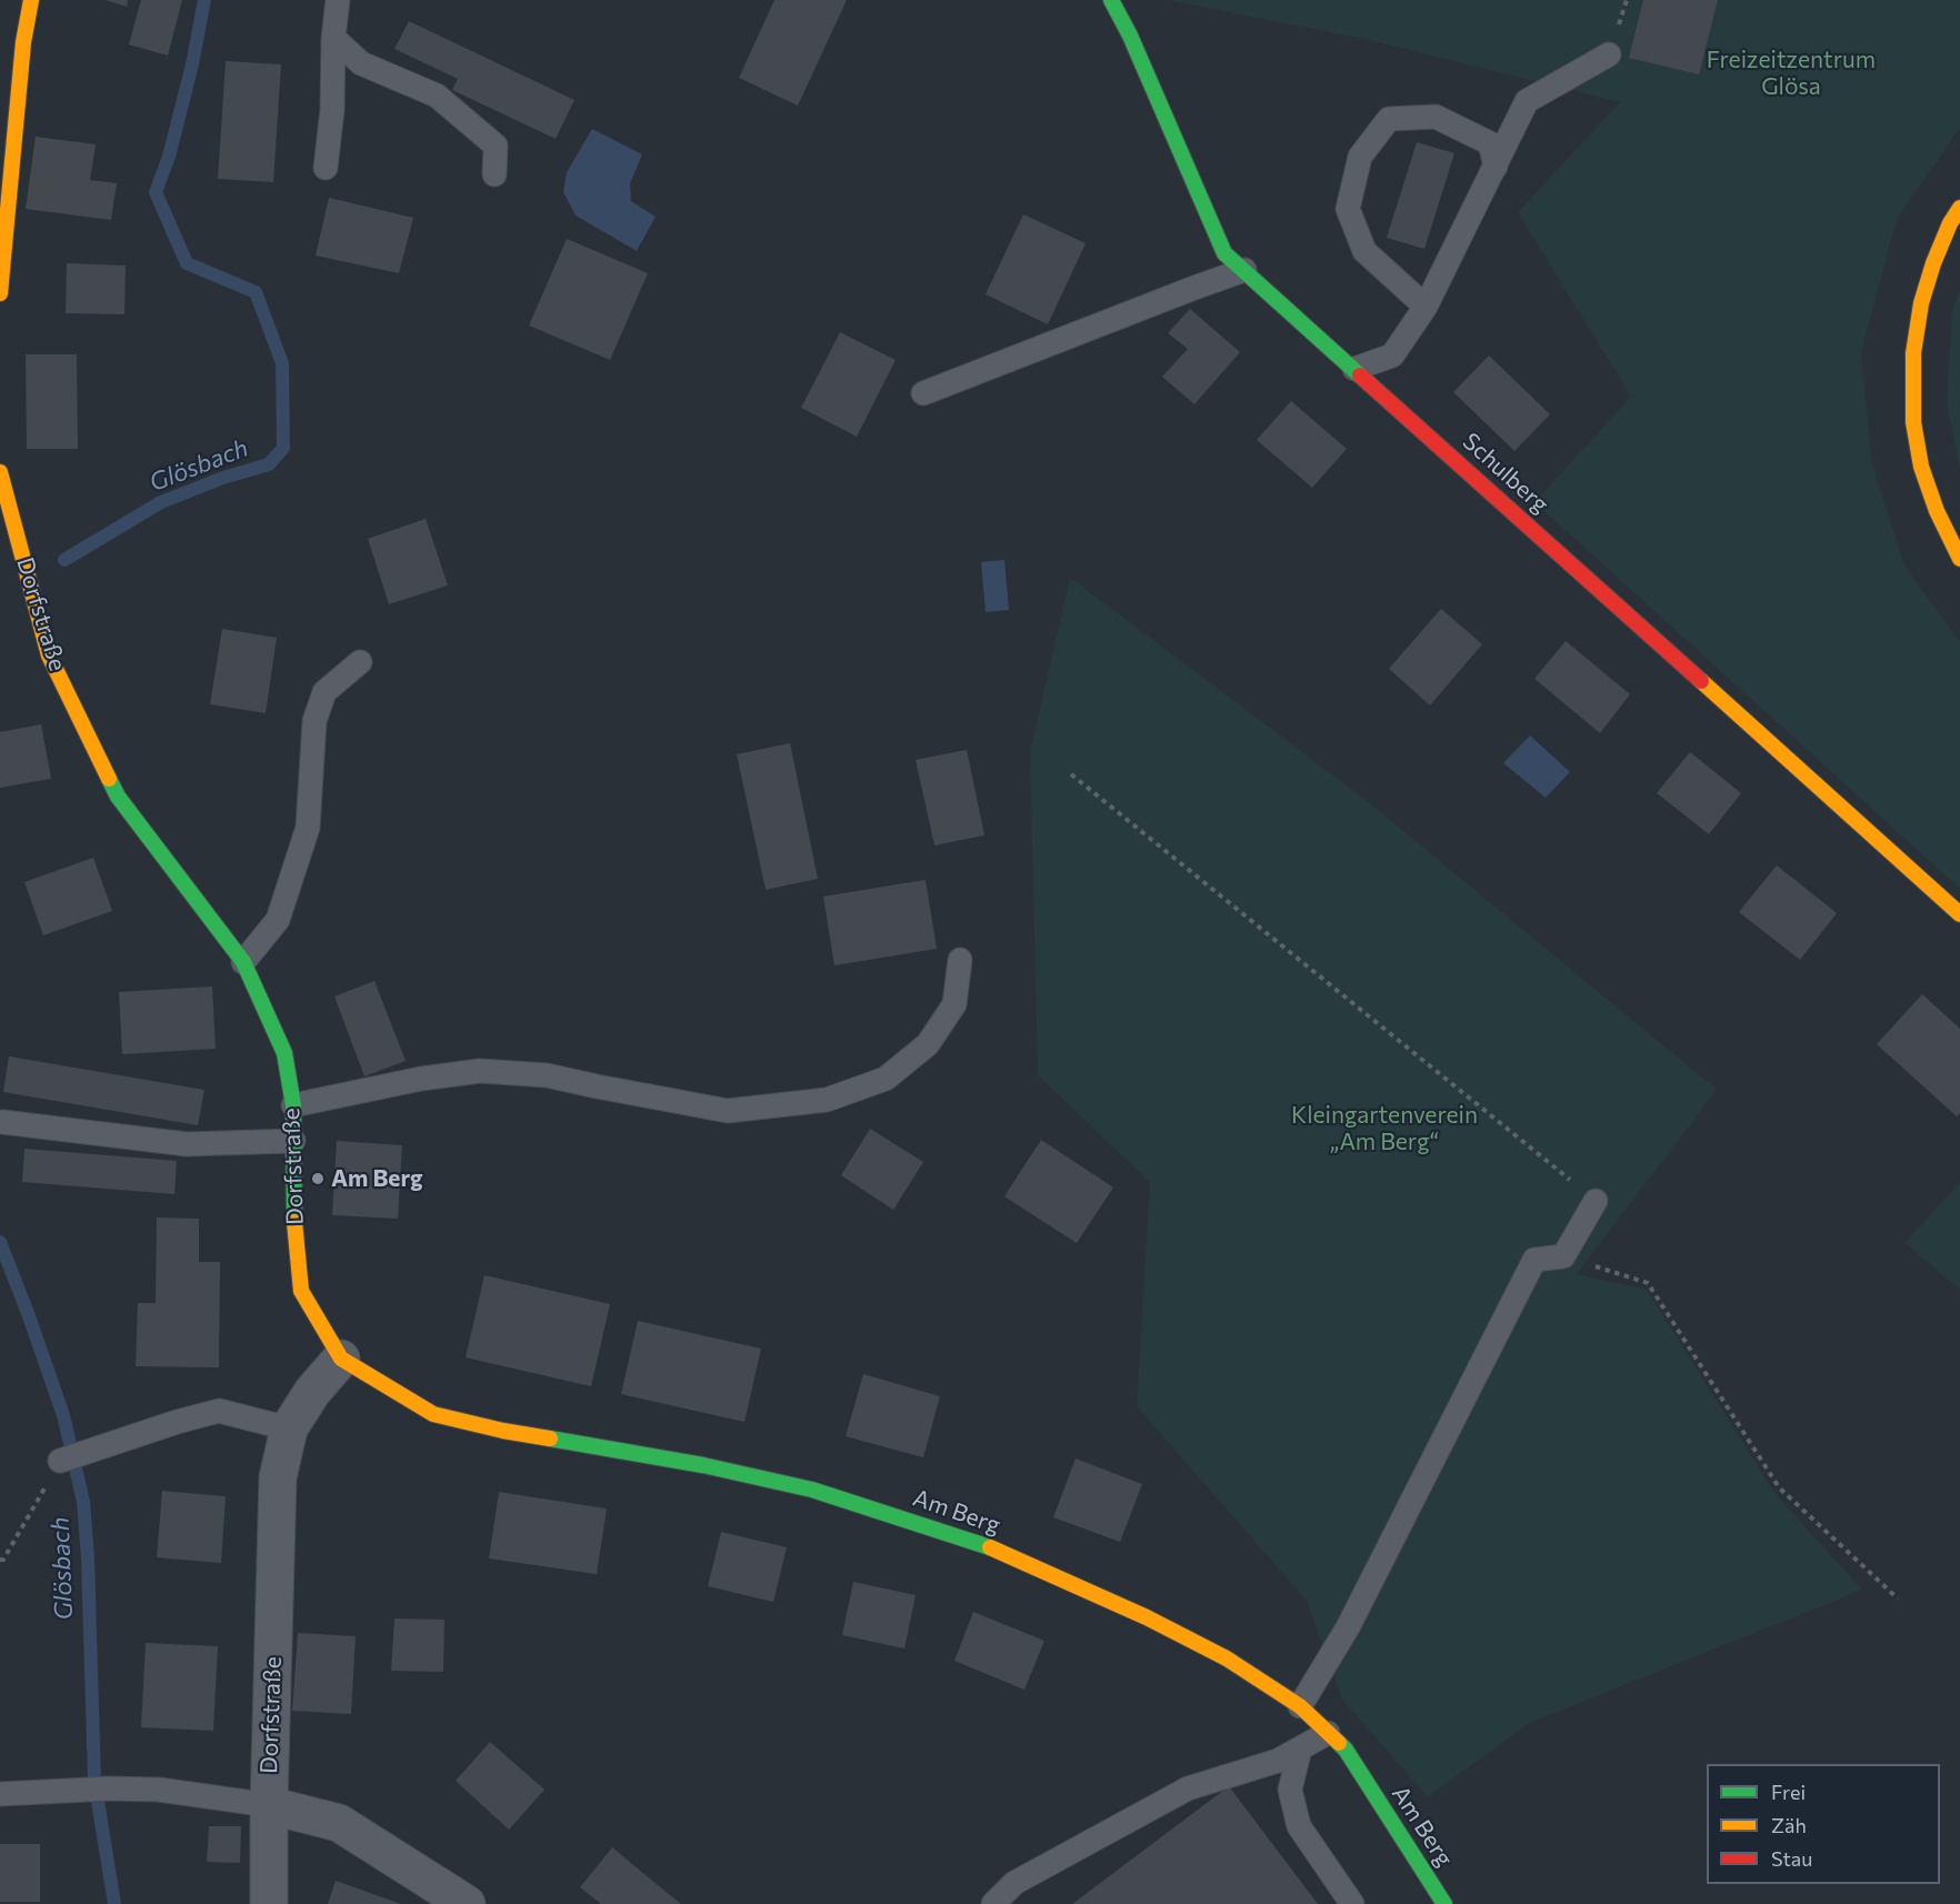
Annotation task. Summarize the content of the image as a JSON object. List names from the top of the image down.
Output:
{
  "streets": {
    "main road": ["Schulberg", "Dorfstraße", "Am Berg"]
  },
  "crossings": [
    ["Dorfstraße", "Am Berg"]
  ],
  "water": ["Glösbach"],
  "parks": ["Freizeitzentrum Glösa", "Kleingartenverein „Am Berg“"],
  "places": ["Am Berg"],
  "legend": ["Frei", "Zäh", "Stau"]
}
